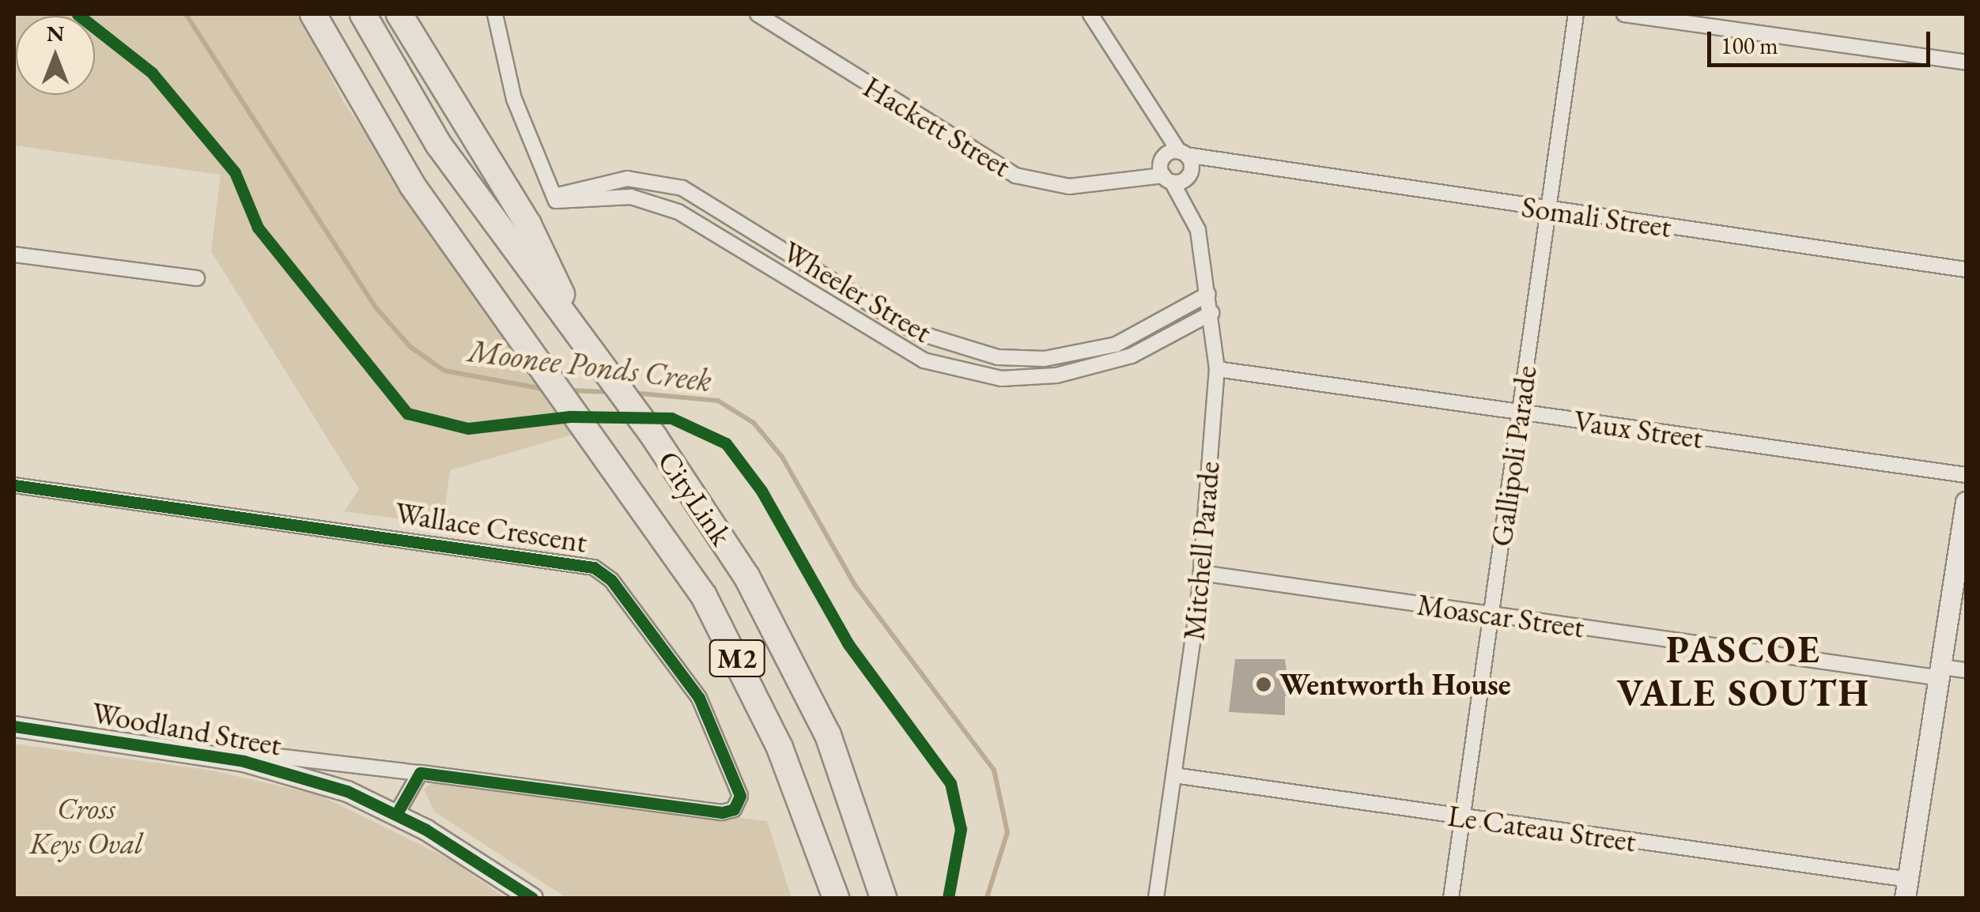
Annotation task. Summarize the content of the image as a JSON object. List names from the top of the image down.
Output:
{
  "streets": {
    "highway": ["CityLink", "M2"],
    "street": [
      "Hackett Street",
      "Somali Street",
      "Wheeler Street",
      "Vaux Street",
      "Gallipoli Parade",
      "Wallace Crescent",
      "Mitchell Parade",
      "Moascar Street",
      "Woodland Street",
      "Le Cateau Street"
    ]
  },
  "crossings": [
    ["Hackett Street", "Somali Street"],
    ["Hackett Street", "Mitchell Parade"],
    ["Somali Street", "Gallipoli Parade"],
    ["Somali Street", "Mitchell Parade"],
    ["Wheeler Street", "Mitchell Parade"],
    ["Vaux Street", "Gallipoli Parade"],
    ["Vaux Street", "Mitchell Parade"],
    ["Gallipoli Parade", "Moascar Street"],
    ["Gallipoli Parade", "Le Cateau Street"],
    ["Wallace Crescent", "Woodland Street"],
    ["Mitchell Parade", "Moascar Street"],
    ["Mitchell Parade", "Le Cateau Street"]
  ],
  "districts": ["PASCOE VALE SOUTH"],
  "water": ["Moonee Ponds Creek"],
  "parks": ["Cross Keys Oval"],
  "places": ["Wentworth House"],
  "scale_bar": "100 m",
  "north": "top"
}
